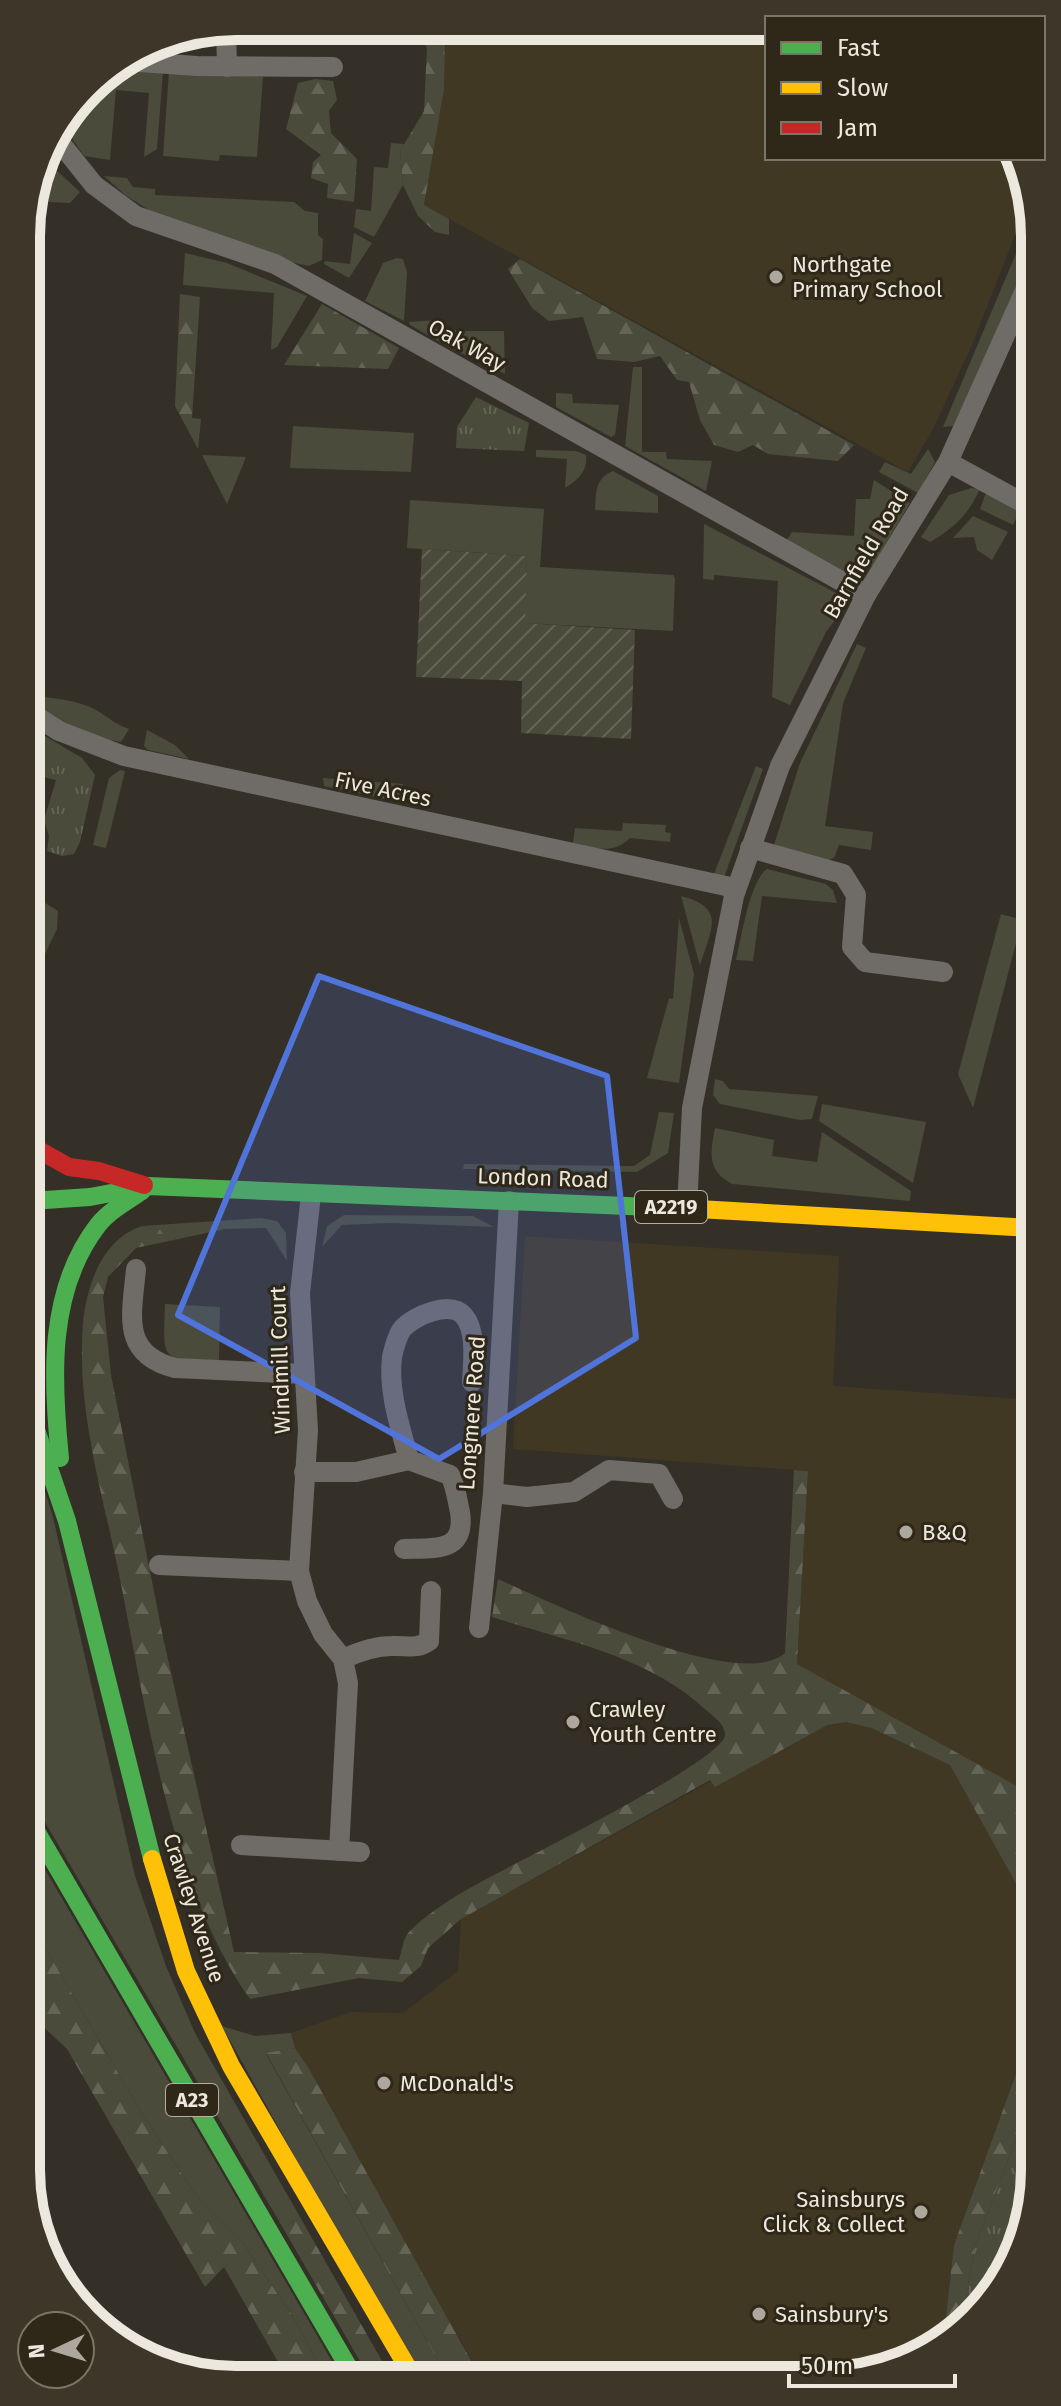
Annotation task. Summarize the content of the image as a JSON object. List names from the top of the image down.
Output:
{
  "streets": {
    "main road": [
      "London Road",
      "A2219",
      "Crawley Avenue",
      "A23"
    ],
    "street": [
      "Oak Way",
      "Barnfield Road",
      "Five Acres",
      "Windmill Court",
      "Longmere Road"
    ]
  },
  "crossings": [
    ["Oak Way", "Barnfield Road"],
    ["Barnfield Road", "Five Acres"],
    ["Barnfield Road", "London Road"],
    ["London Road", "Windmill Court"],
    ["London Road", "Longmere Road"]
  ],
  "places": [
    "Northgate Primary School",
    "B&Q",
    "Crawley Youth Centre",
    "McDonald's",
    "Sainsburys Click & Collect",
    "Sainsbury's"
  ],
  "legend": ["Fast", "Slow", "Jam"],
  "scale_bar": "50 m",
  "north": "left"
}
